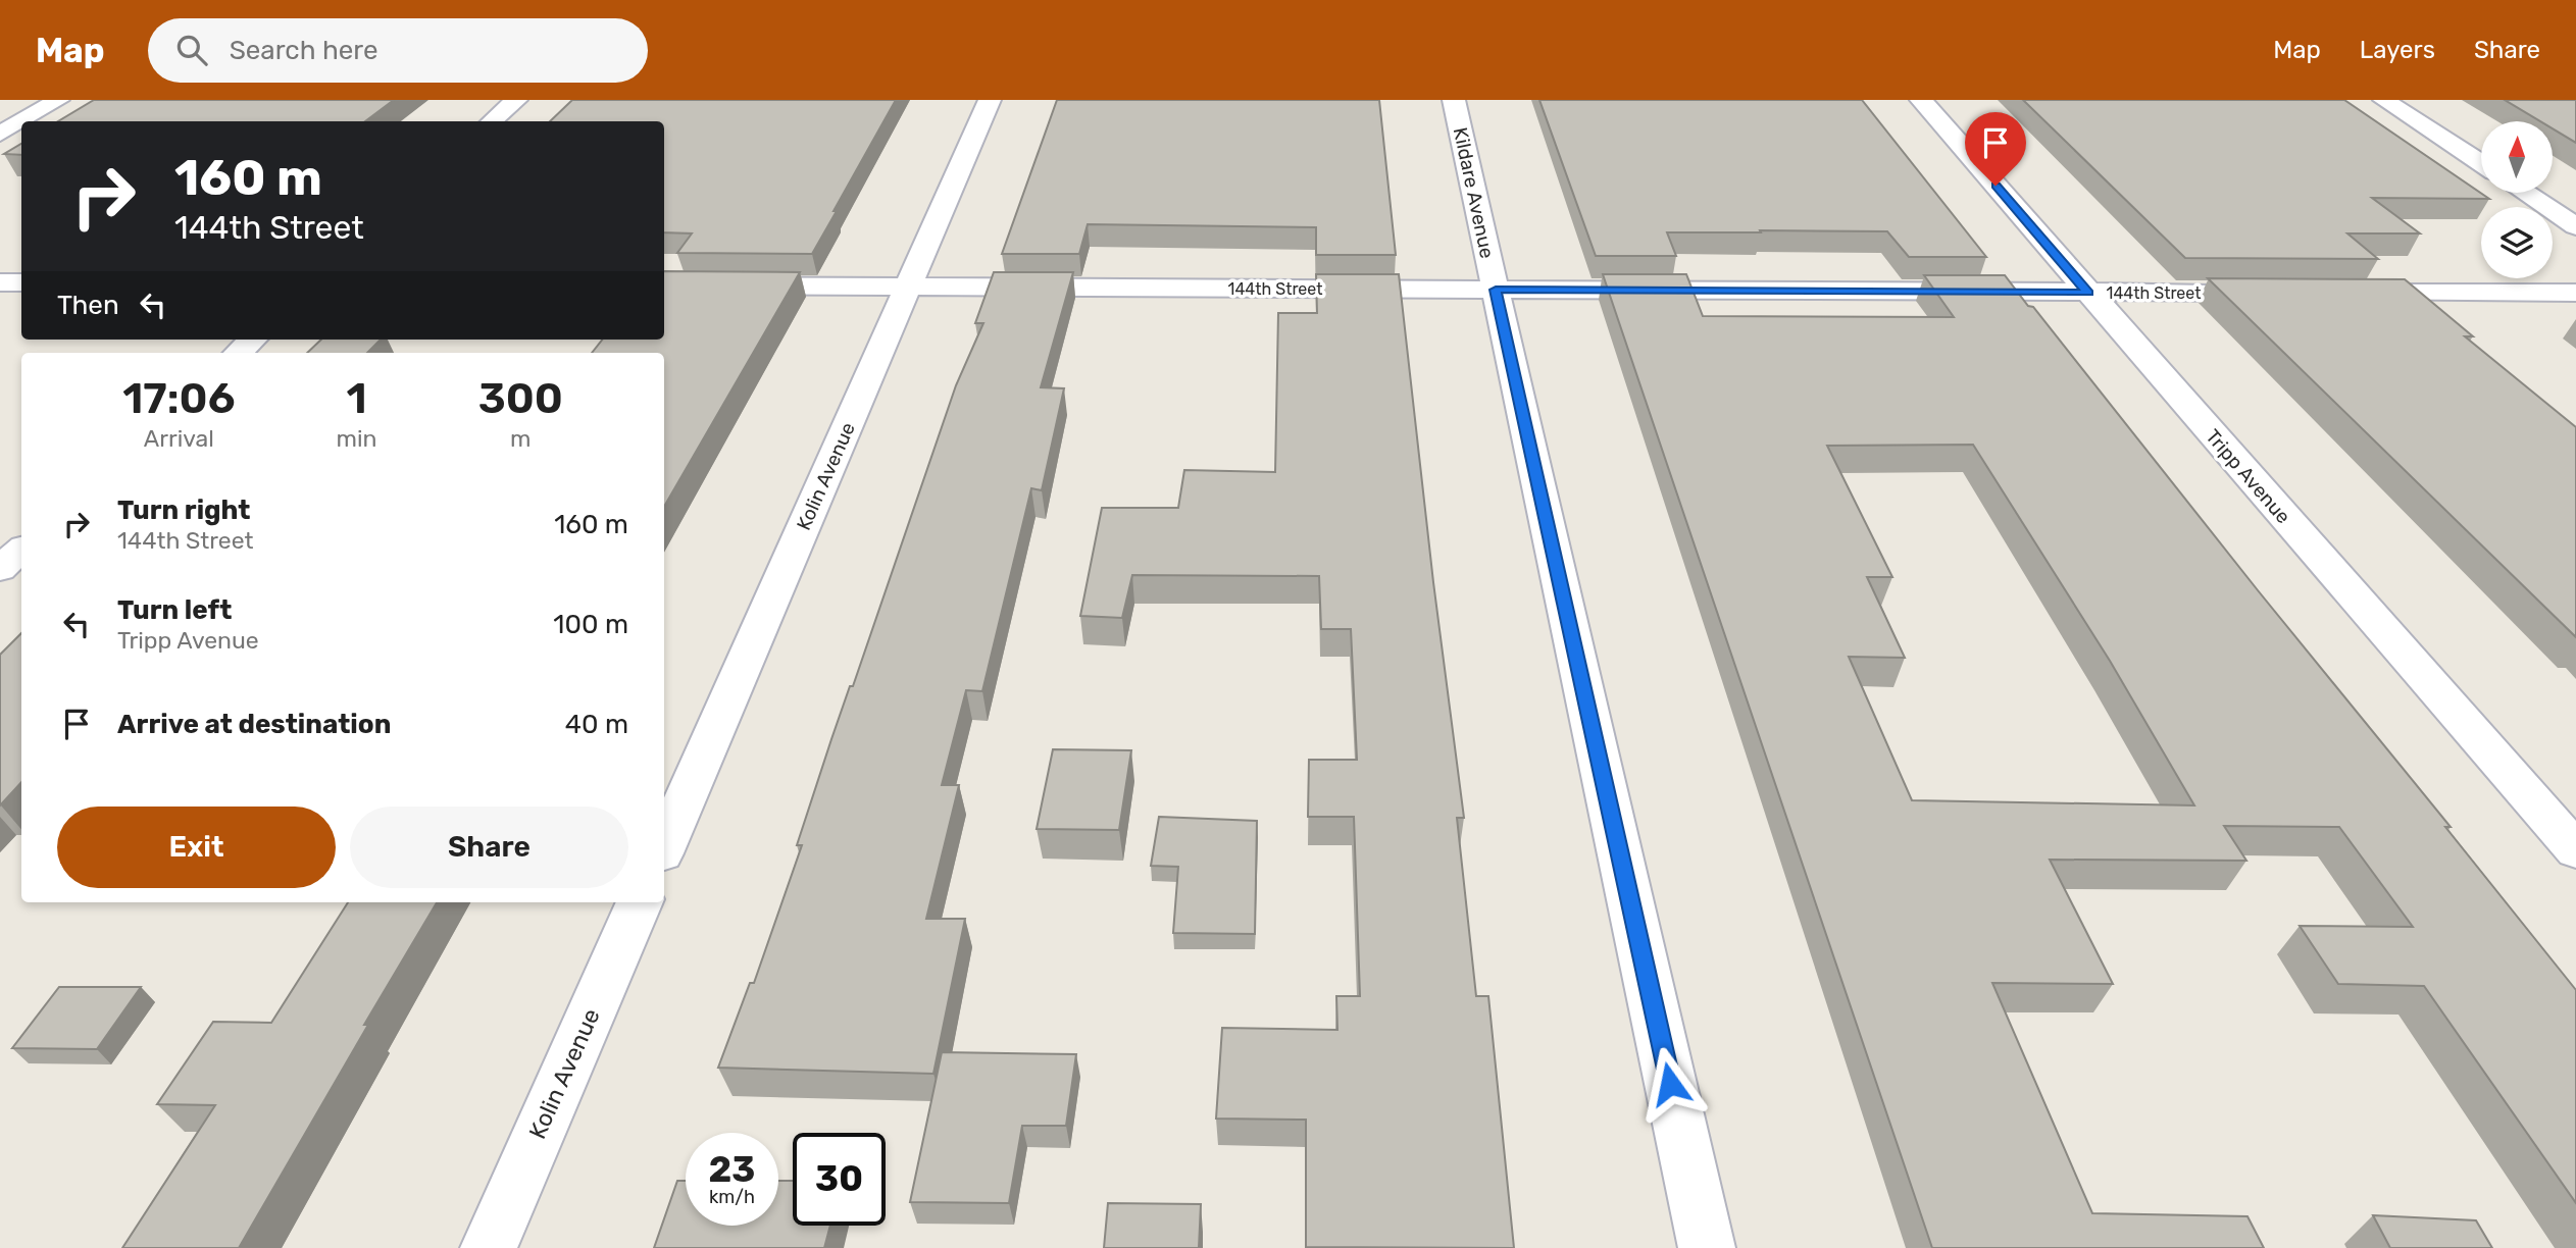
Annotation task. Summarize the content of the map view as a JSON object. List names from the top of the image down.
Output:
{
  "streets": {
    "street": [
      "Kildare Avenue",
      "144th Street",
      "Kolin Avenue",
      "Tripp Avenue"
    ]
  },
  "crossings": [
    ["Kildare Avenue", "144th Street"],
    ["144th Street", "Kolin Avenue"],
    ["144th Street", "Tripp Avenue"]
  ],
  "north": "top",
  "page": {
    "header": "Map",
    "search": "Search here",
    "nav": ["Map", "Layers", "Share"],
    "turn": ["160 m", "144th Street"],
    "then": "Then",
    "eta": [
      "17:06",
      "Arrival",
      "1",
      "min",
      "300",
      "m"
    ],
    "list": [
      {
        "name": "Turn right",
        "note": "144th Street",
        "value": "160 m"
      },
      {
        "name": "Turn left",
        "note": "Tripp Avenue",
        "value": "100 m"
      },
      {
        "name": "Arrive at destination",
        "value": "40 m"
      }
    ],
    "buttons": ["Exit", "Share"],
    "speed": "23 km/h",
    "limit": "30"
  }
}
